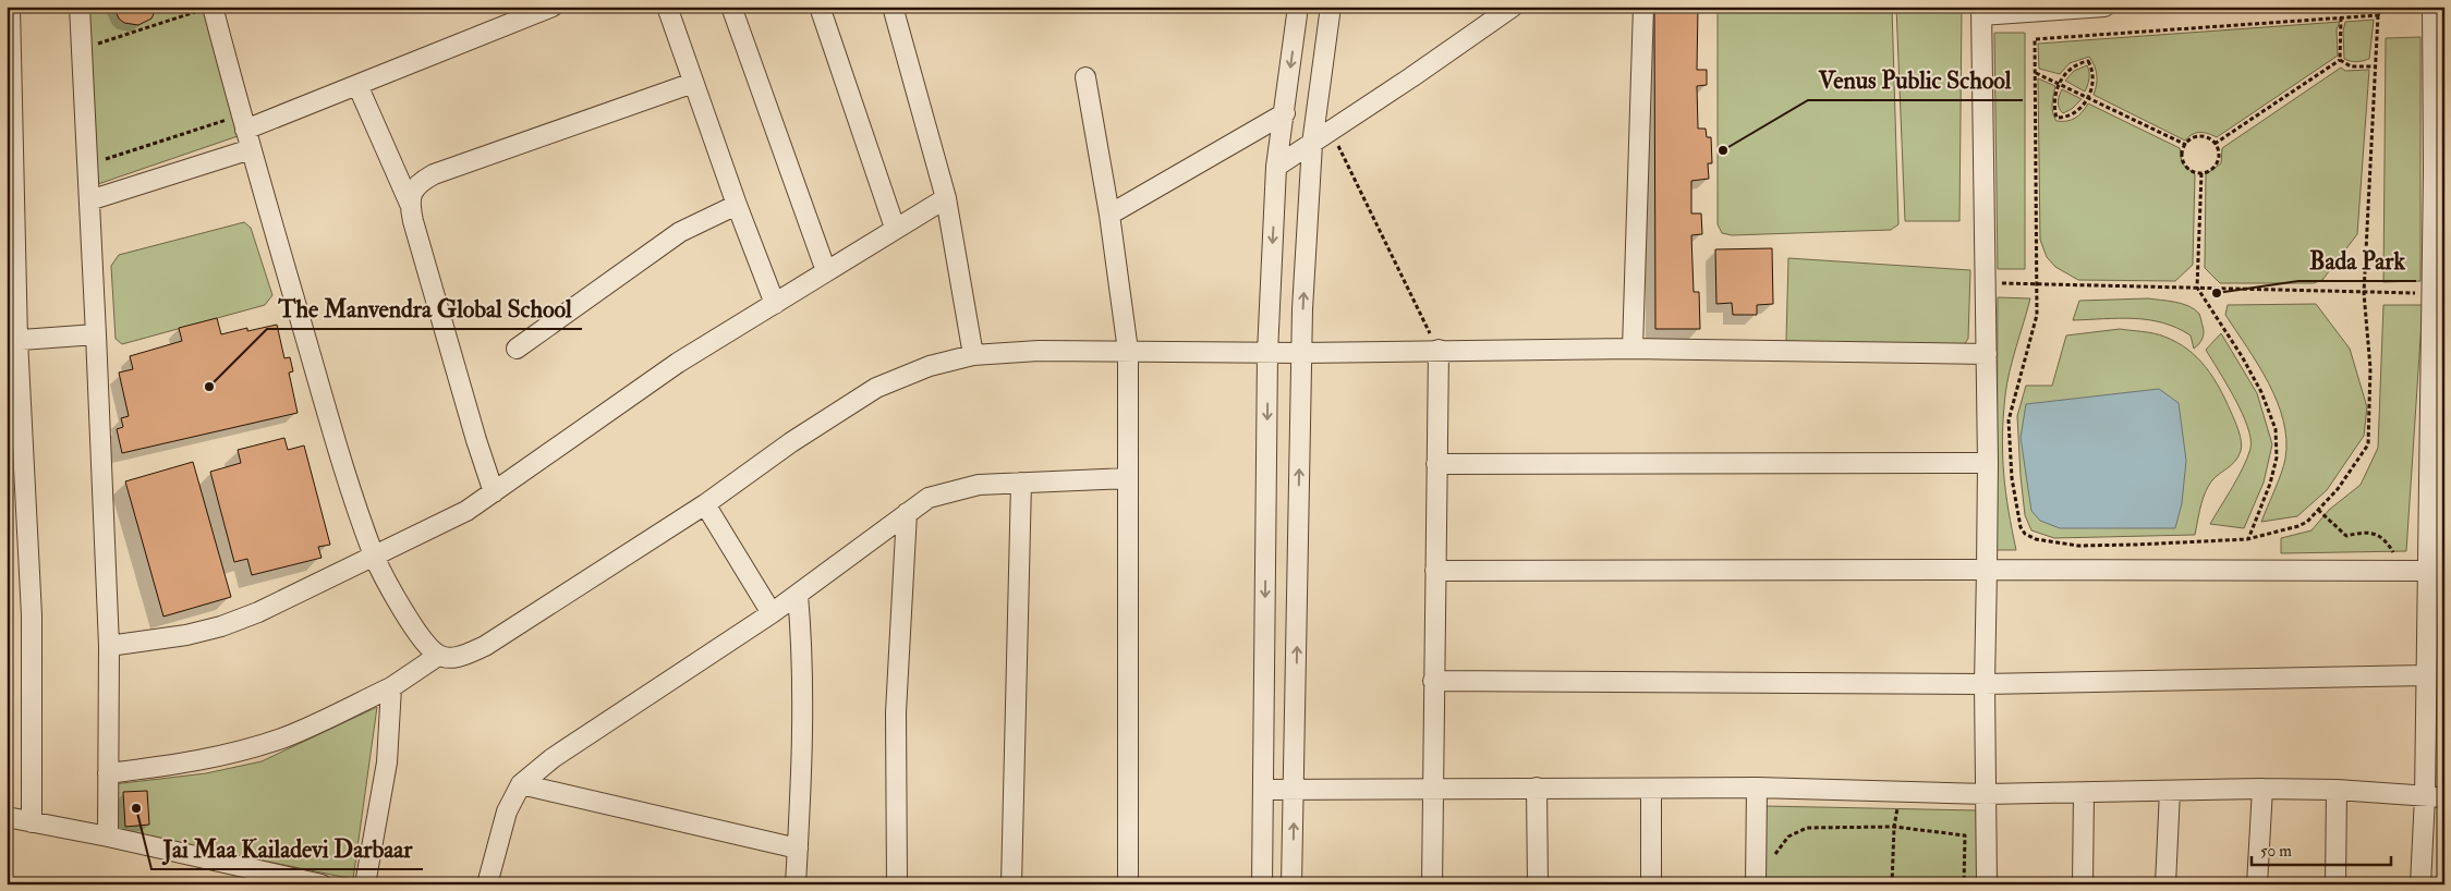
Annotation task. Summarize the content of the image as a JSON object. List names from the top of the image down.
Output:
{
  "places": [
    "Venus Public School",
    "Bada Park",
    "The Manvendra Global School",
    "Jai Maa Kailadevi Darbaar"
  ],
  "scale_bar": "50 m"
}
